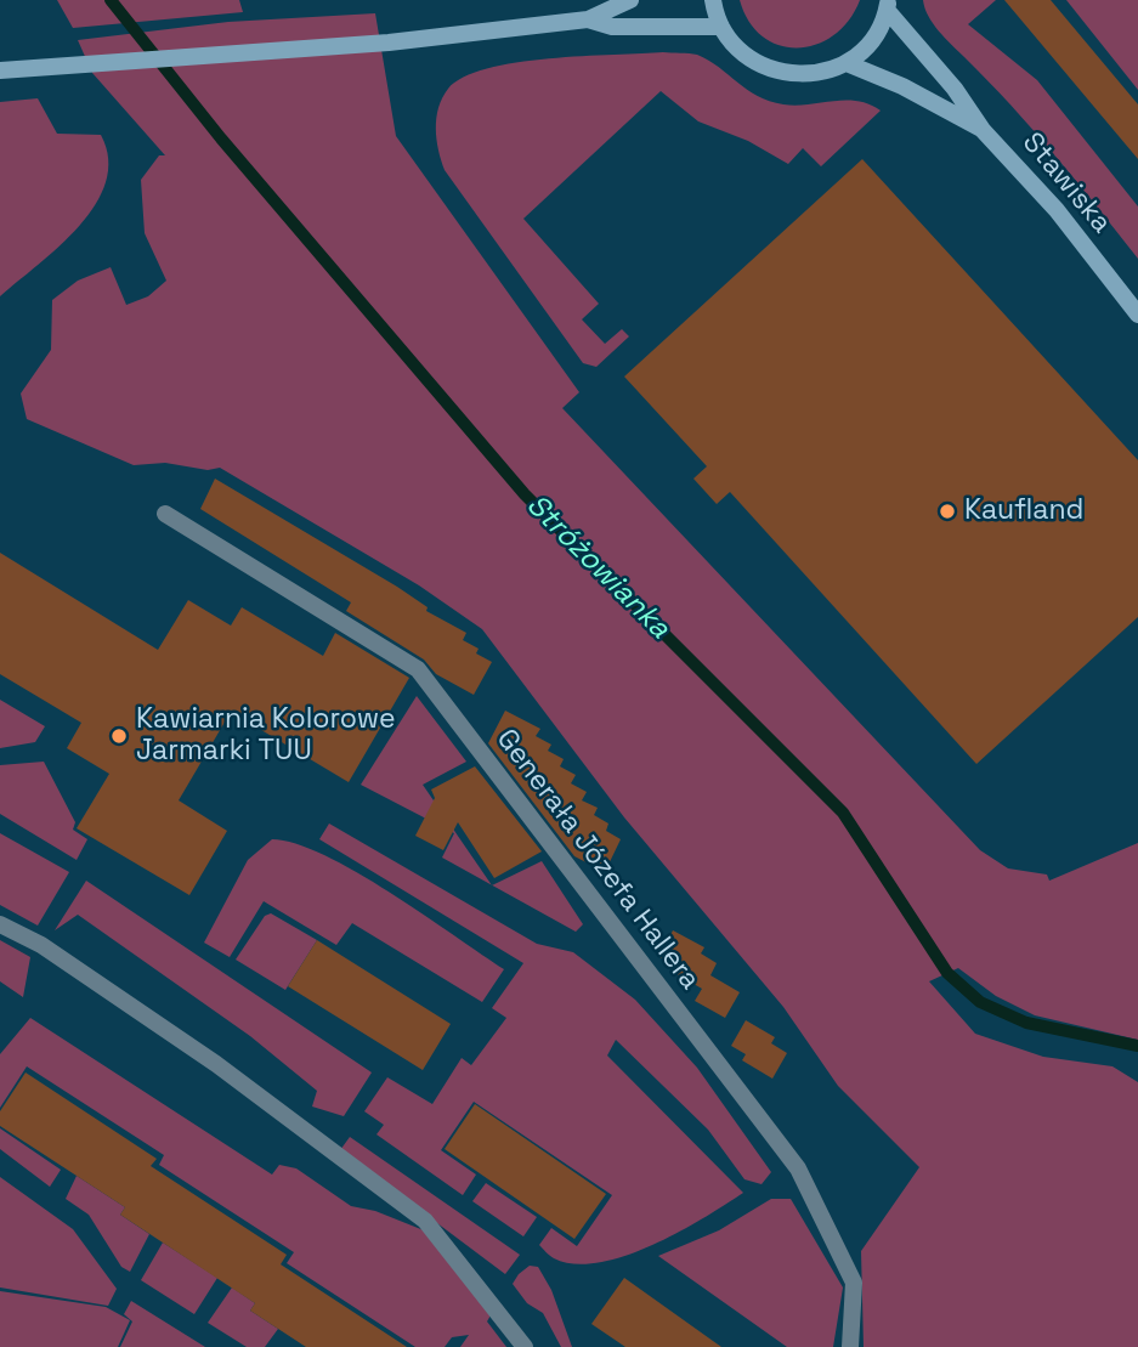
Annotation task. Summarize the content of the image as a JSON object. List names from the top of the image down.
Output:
{
  "streets": {
    "main road": ["Stawiska"],
    "street": ["Generała Józefa Hallera"]
  },
  "water": ["Stróżowianka"],
  "places": ["Kaufland", "Kawiarnia Kolorowe Jarmarki TUU"]
}
